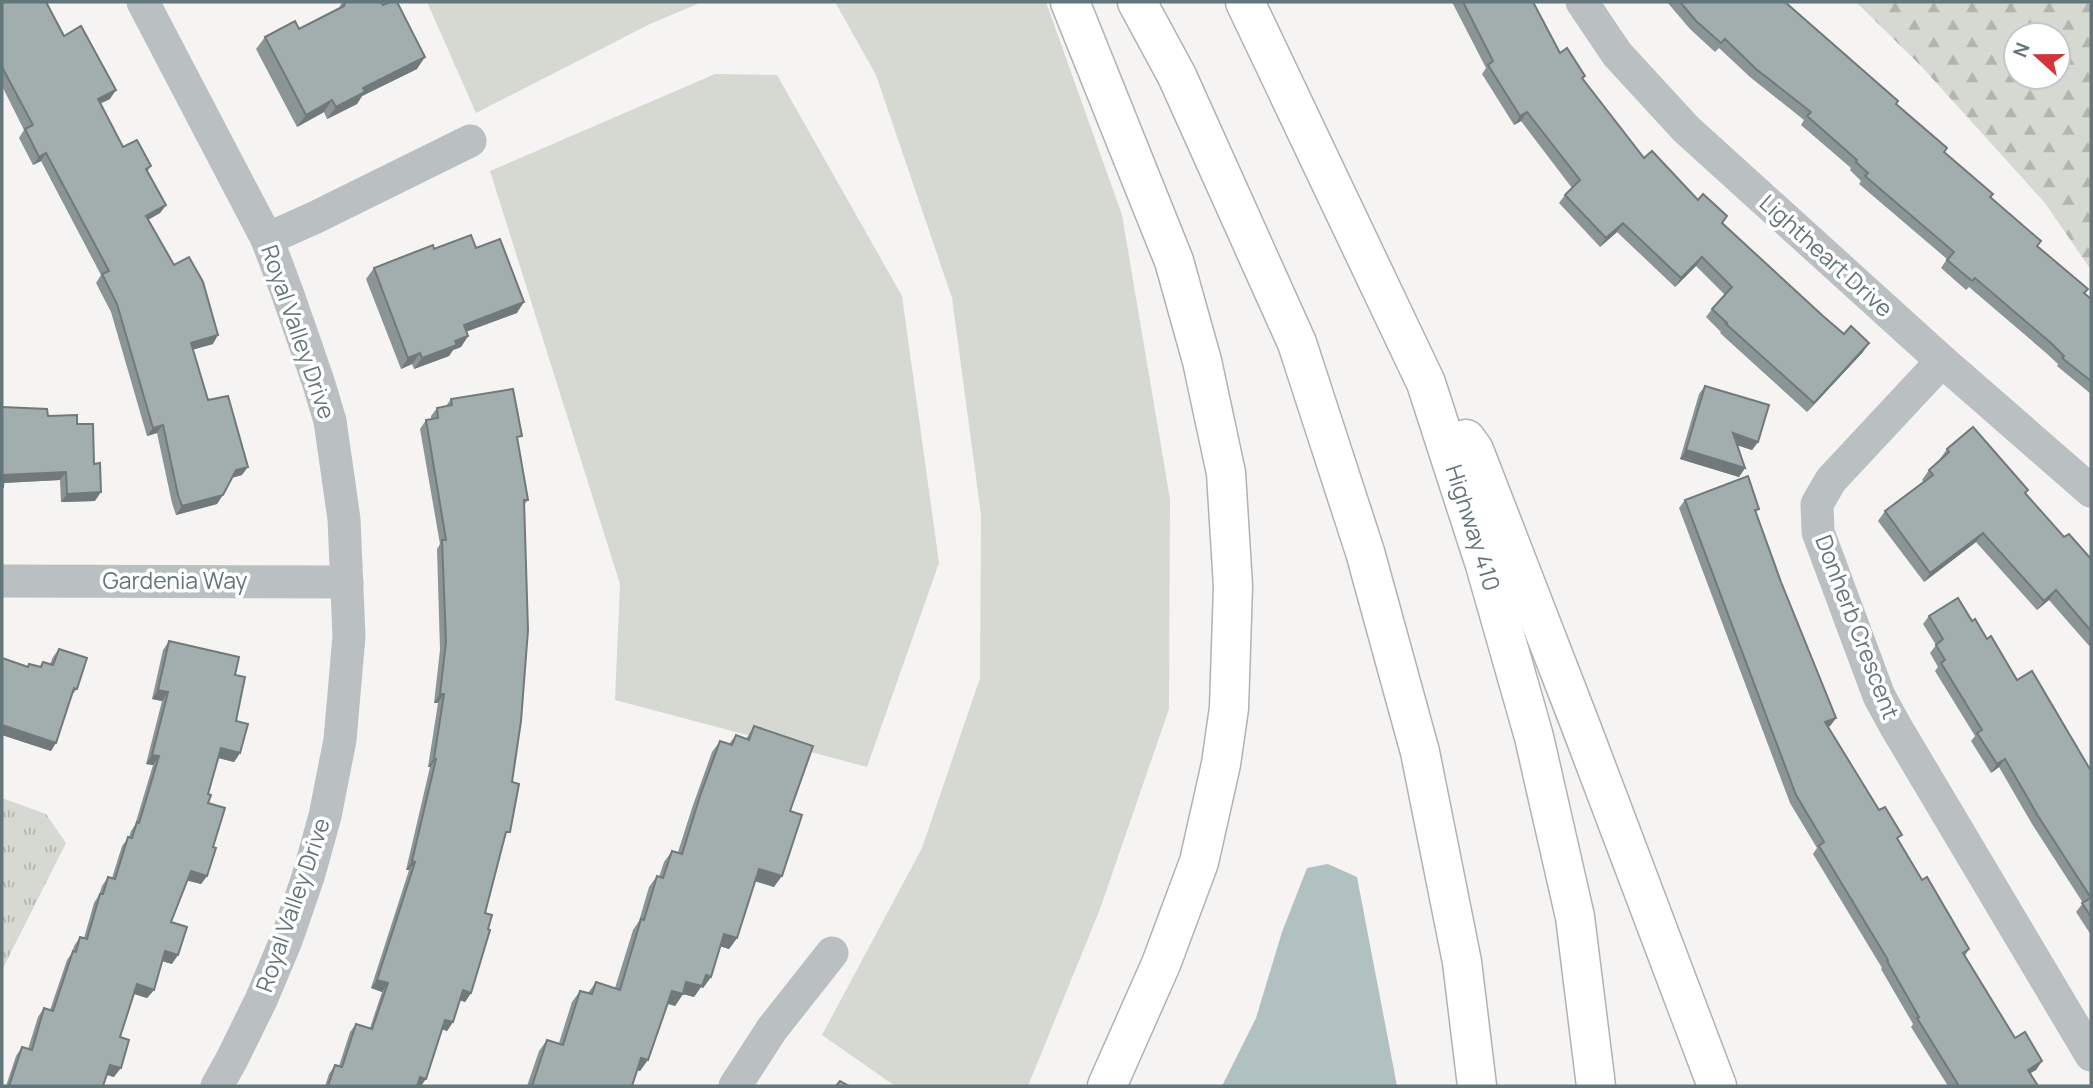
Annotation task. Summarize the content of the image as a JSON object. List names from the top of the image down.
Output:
{
  "streets": {
    "highway": ["Highway 410"],
    "street": [
      "Lightheart Drive",
      "Royal Valley Drive",
      "Gardenia Way",
      "Donherb Crescent"
    ]
  },
  "crossings": [
    ["Lightheart Drive", "Donherb Crescent"],
    ["Royal Valley Drive", "Gardenia Way"]
  ],
  "north": "left"
}
